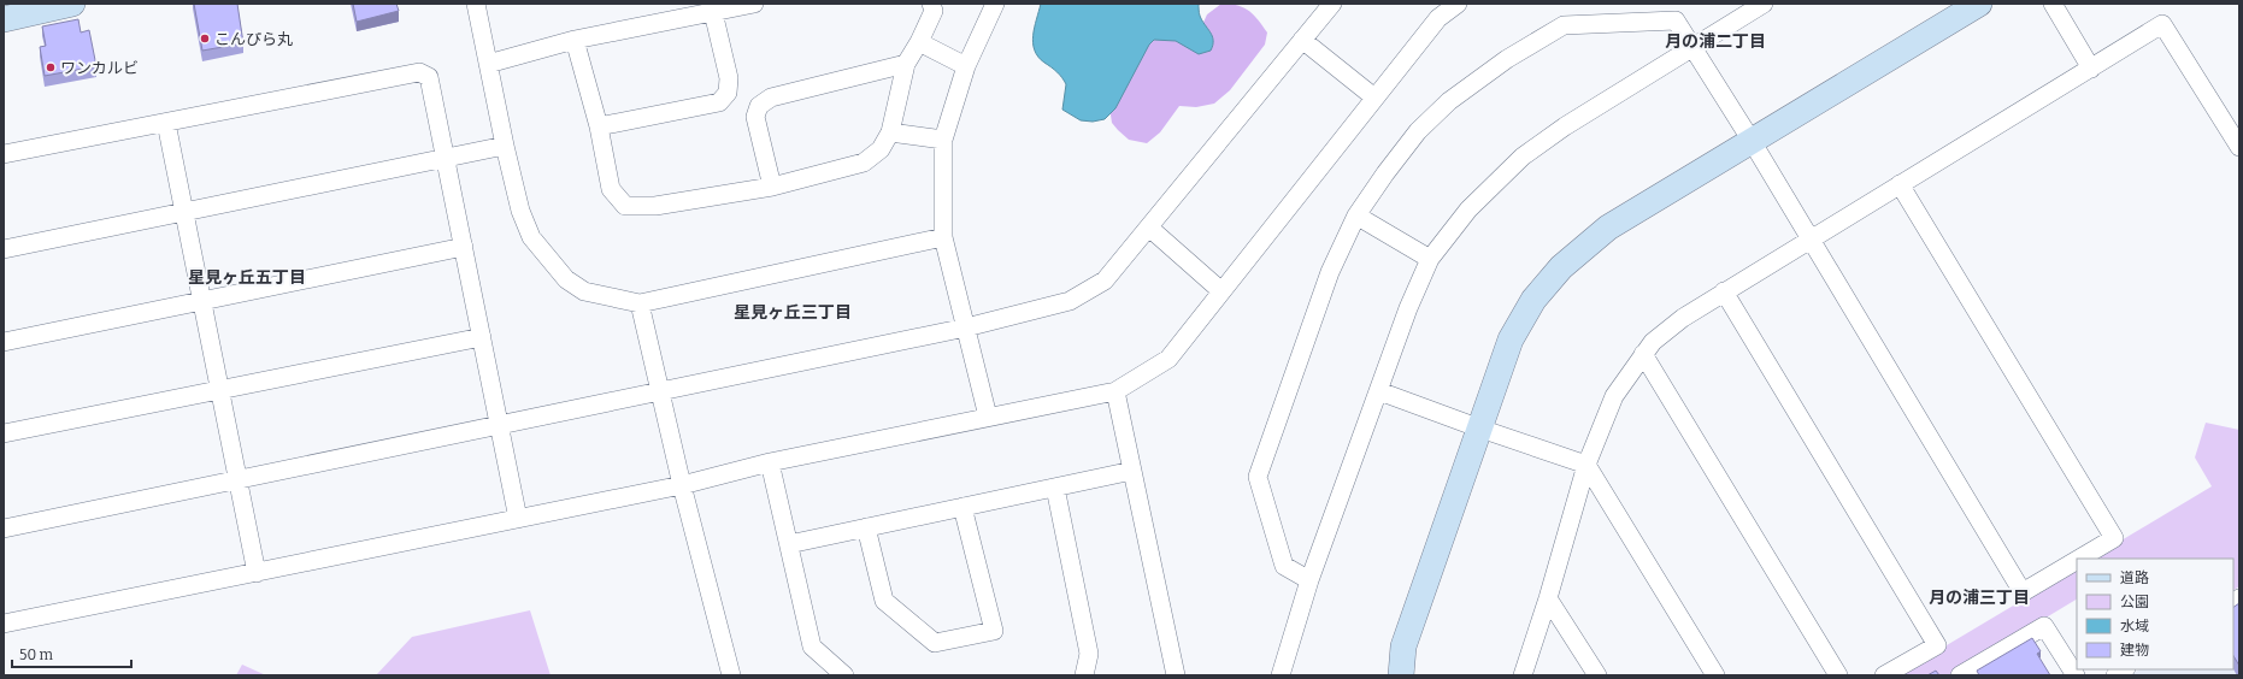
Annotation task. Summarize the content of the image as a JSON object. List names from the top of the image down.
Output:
{
  "districts": [
    "月の浦二丁目",
    "星見ヶ丘五丁目",
    "星見ヶ丘三丁目",
    "月の浦三丁目"
  ],
  "places": ["こんぴら丸", "ワンカルビ"],
  "legend": [
    "道路",
    "公園",
    "水域",
    "建物"
  ],
  "scale_bar": "50 m"
}
